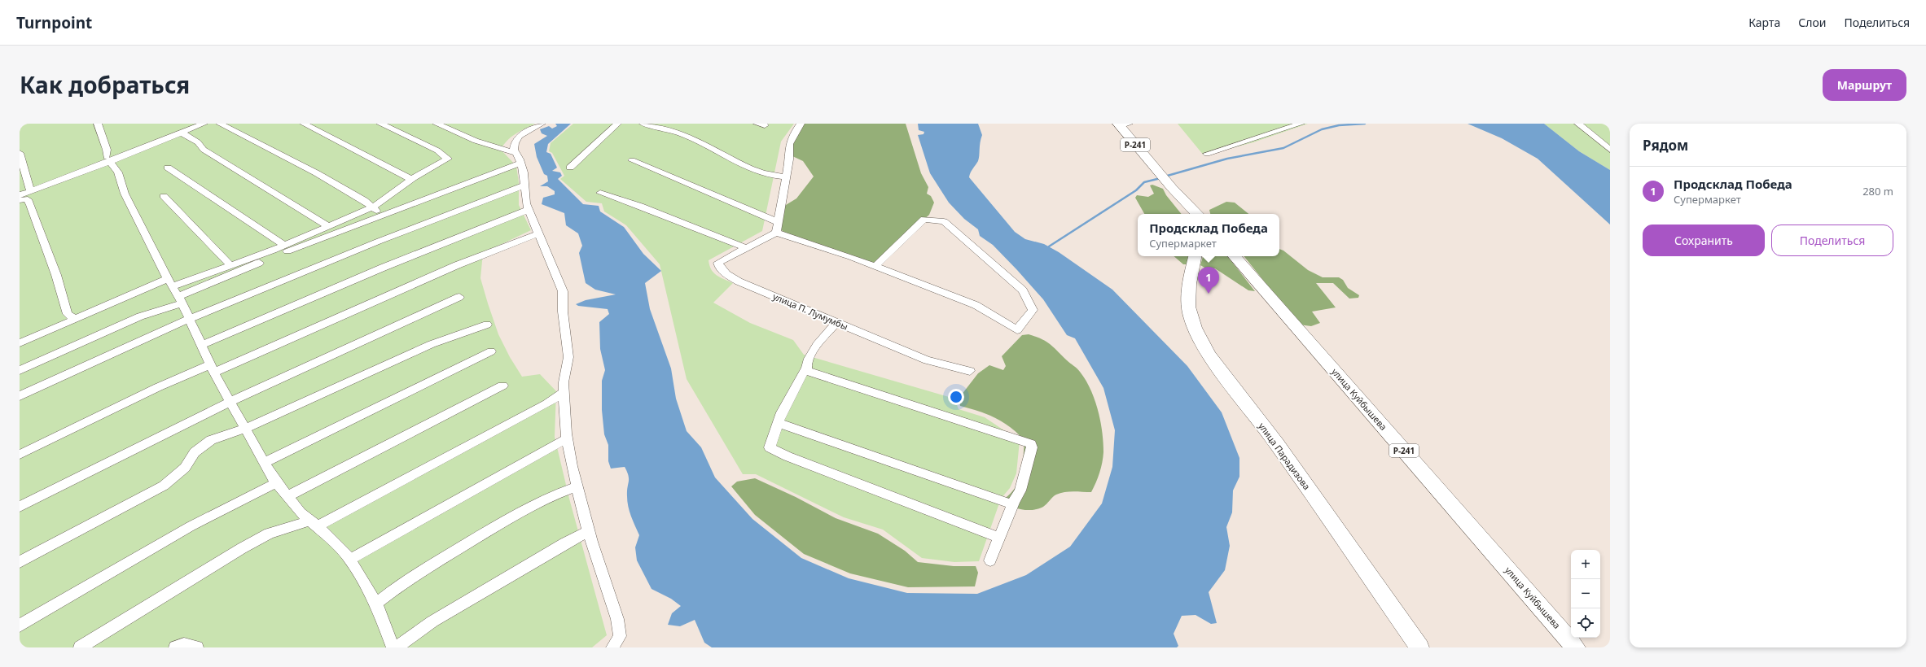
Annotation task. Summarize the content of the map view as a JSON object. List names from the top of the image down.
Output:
{
  "streets": {
    "highway": ["Р-241", "улица Куйбышева", "улица Парадизова"],
    "street": ["улица П. Лумумбы"]
  },
  "page": {
    "header": "Turnpoint",
    "nav": ["Карта", "Слои", "Поделиться"],
    "title": "Как добраться",
    "buttons": [
      "Маршрут",
      ["Сохранить", "Поделиться"]
    ],
    "heading": "Рядом",
    "list": [
      {
        "mark": "1",
        "name": "Продсклад Победа",
        "note": "Супермаркет",
        "value": "280 m"
      }
    ],
    "popup": ["Продсклад Победа", "Супермаркет"],
    "pins": "1",
    "map_buttons": ["+", "−"]
  }
}
